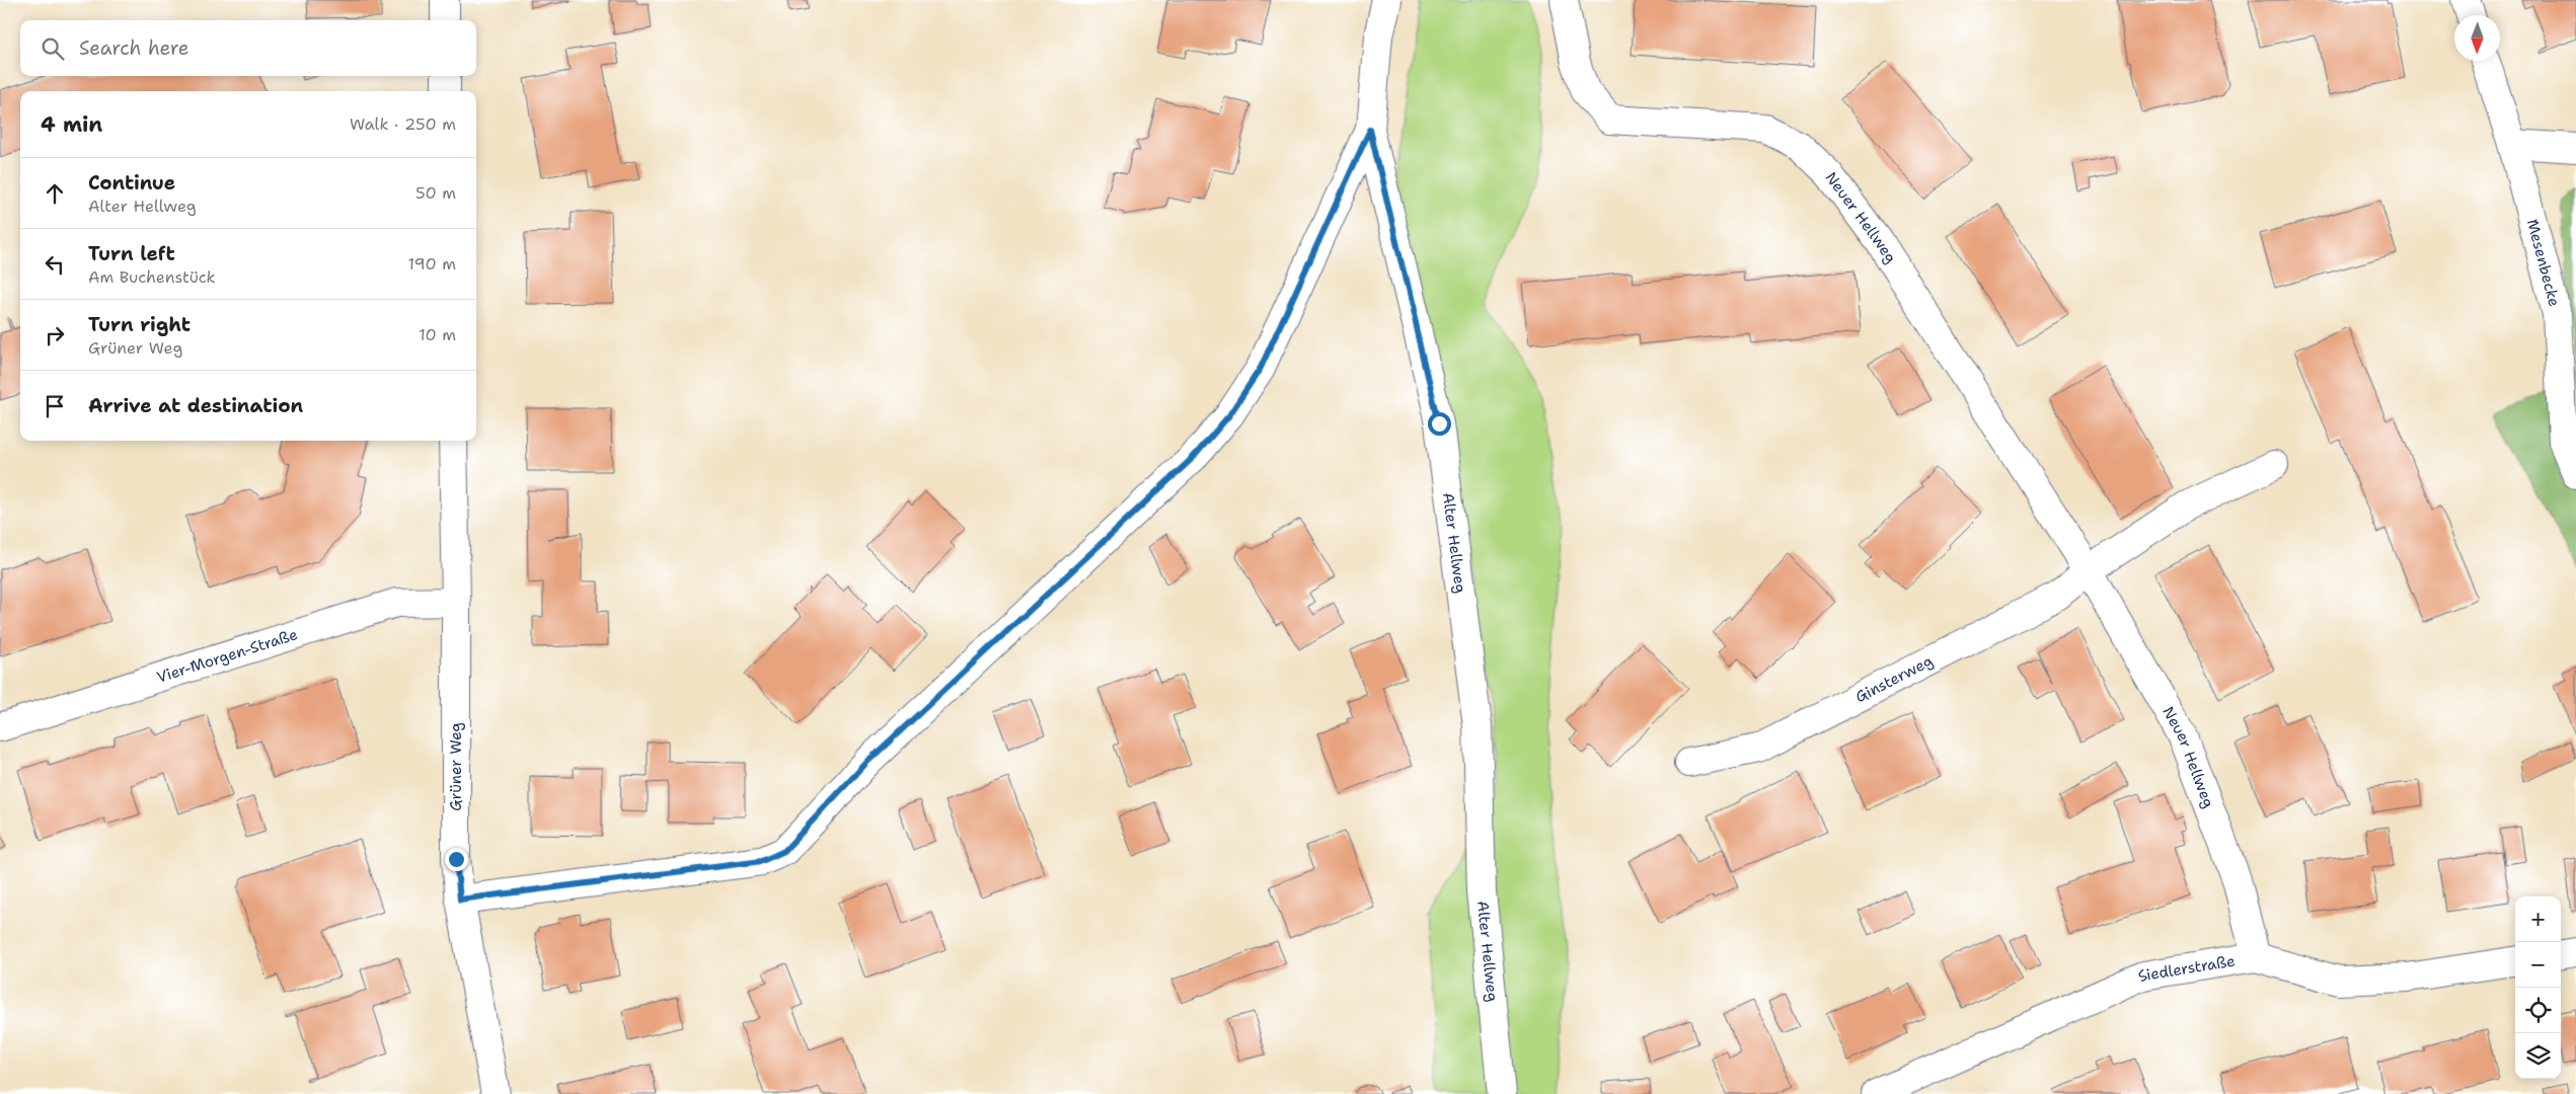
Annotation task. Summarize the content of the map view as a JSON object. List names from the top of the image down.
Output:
{
  "streets": {
    "street": [
      "Neuer Hellweg",
      "Mesenbecke",
      "Alter Hellweg",
      "Vier-Morgen-Straße",
      "Ginsterweg",
      "Grüner Weg",
      "Siedlerstraße"
    ]
  },
  "crossings": [
    ["Neuer Hellweg", "Ginsterweg"],
    ["Neuer Hellweg", "Siedlerstraße"],
    ["Vier-Morgen-Straße", "Grüner Weg"]
  ],
  "north": "bottom",
  "page": {
    "search": "Search here",
    "heading": ["4 min", "Walk · 250 m"],
    "list": [
      ["Continue", "Alter Hellweg", "50 m"],
      ["Turn left", "Am Buchenstück", "190 m"],
      ["Turn right", "Grüner Weg", "10 m"],
      "Arrive at destination"
    ],
    "map_buttons": ["+", "−"]
  }
}
